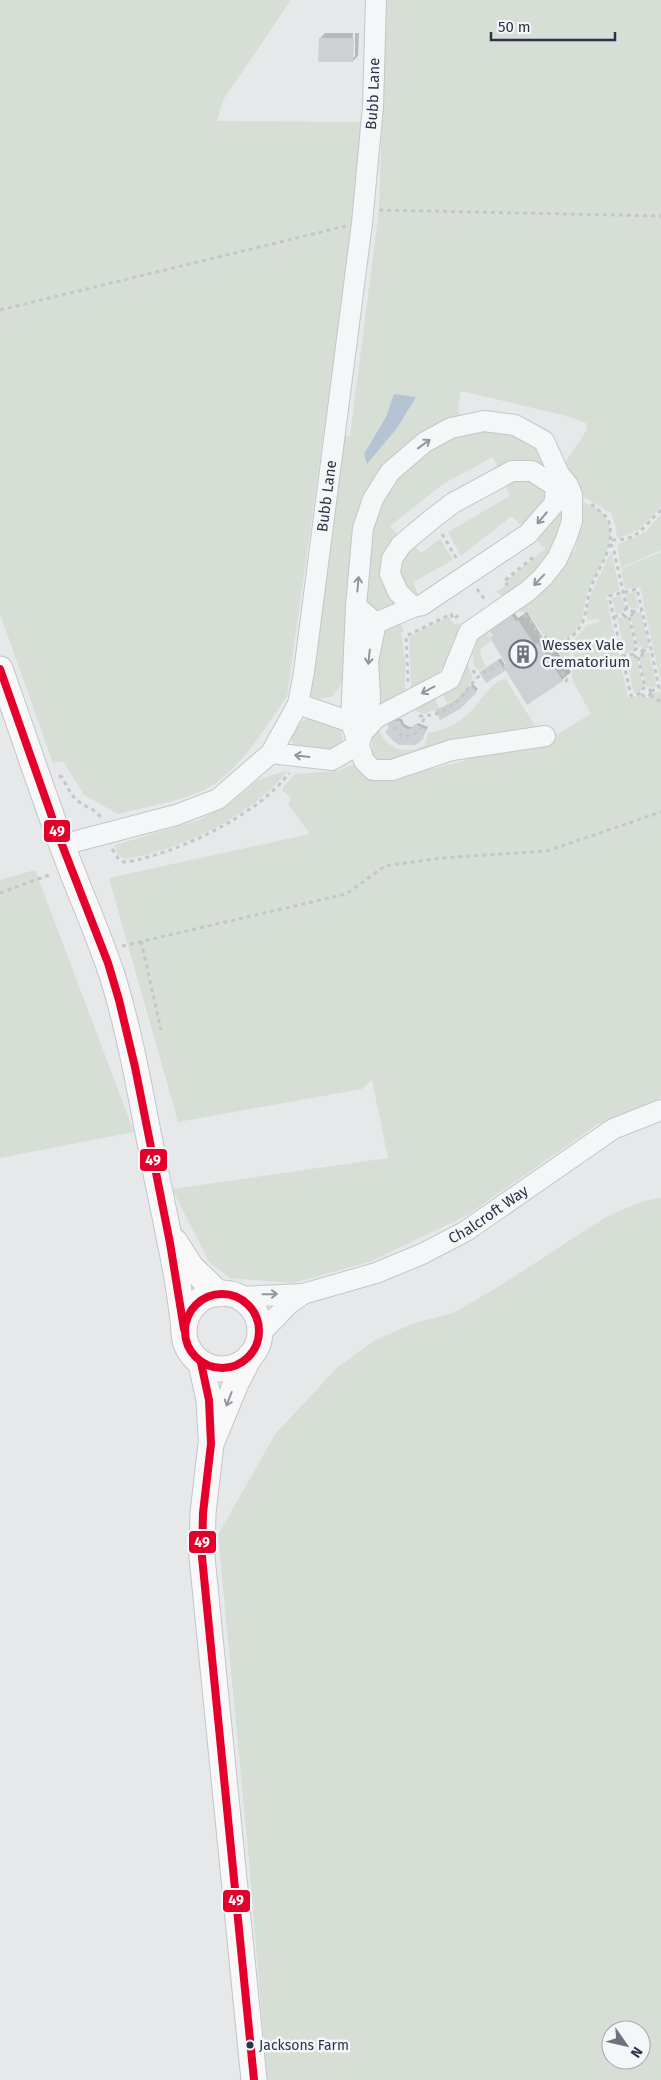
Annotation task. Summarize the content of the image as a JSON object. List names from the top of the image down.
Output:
{
  "streets": {
    "street": ["Bubb Lane", "Chalcroft Way"]
  },
  "places": {
    "building": ["Wessex Vale Crematorium"],
    "other": ["Jacksons Farm"]
  },
  "lines": ["transit line 49"],
  "scale_bar": "50 m",
  "north": "bottom right"
}
